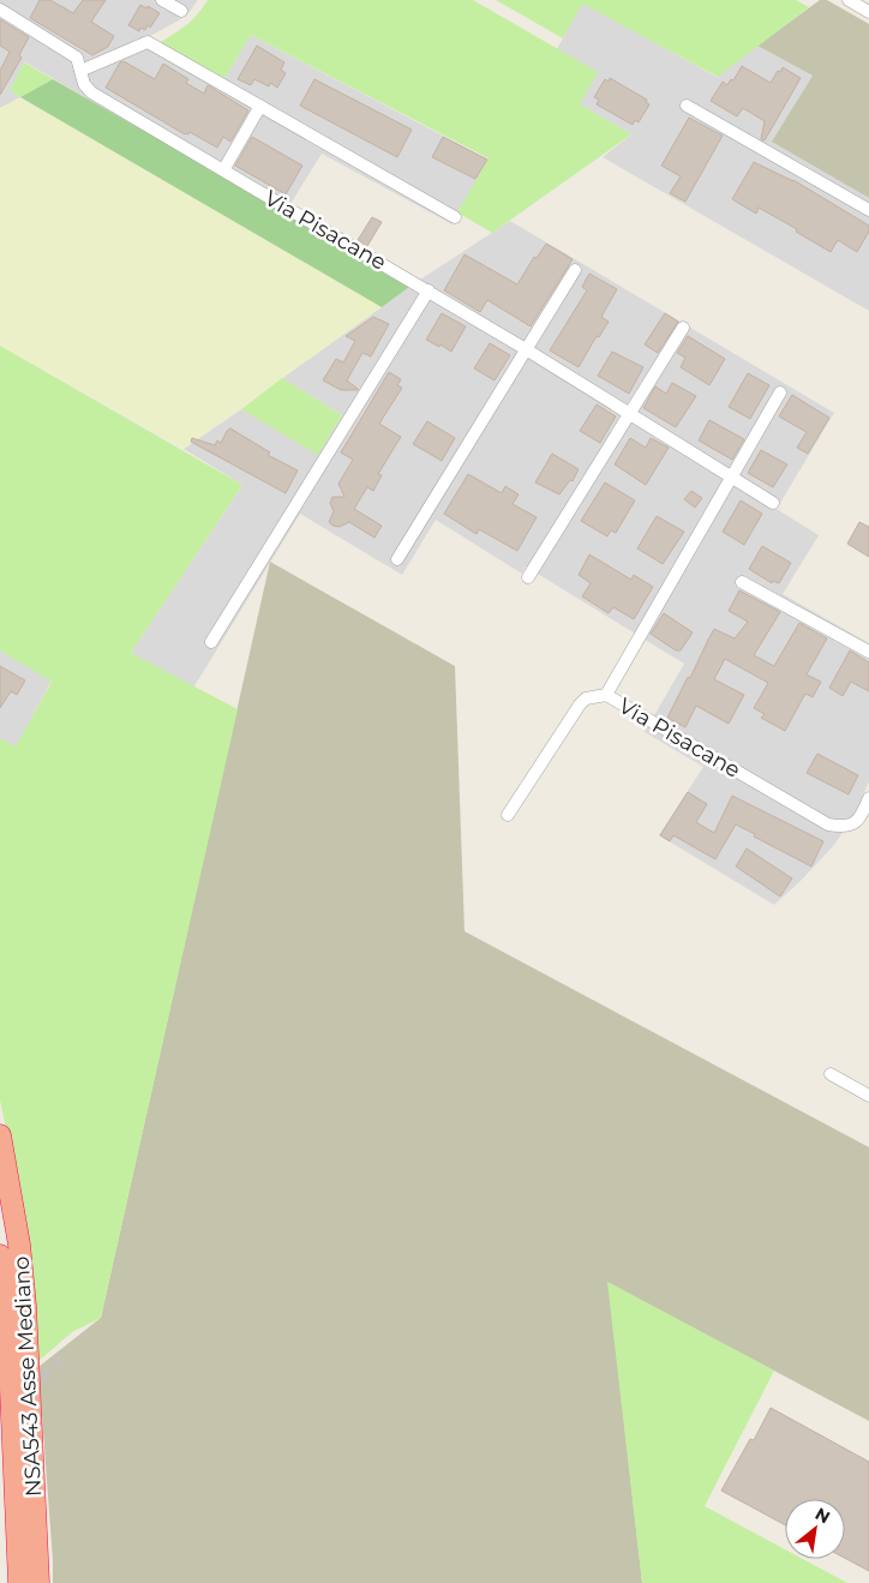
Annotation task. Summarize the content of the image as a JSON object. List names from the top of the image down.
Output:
{
  "streets": {
    "highway": ["NSA543 Asse Mediano"],
    "street": ["Via Pisacane"]
  },
  "north": "top right"
}
